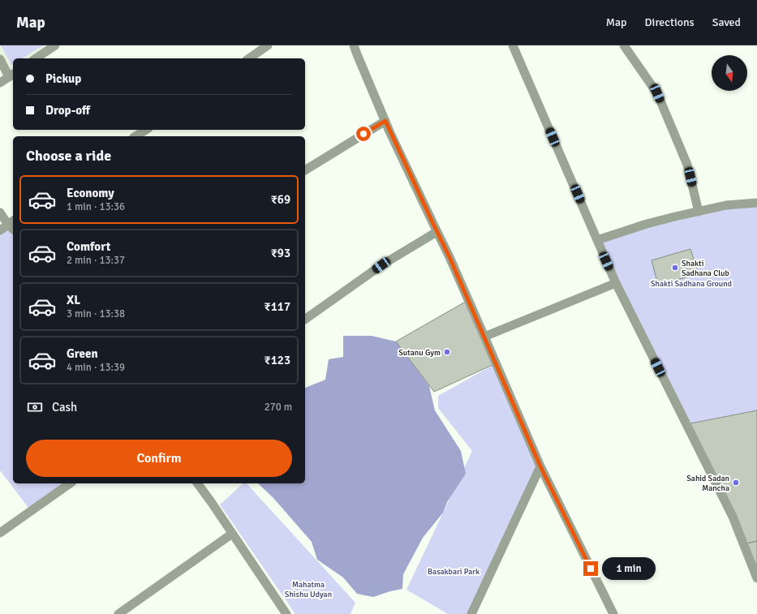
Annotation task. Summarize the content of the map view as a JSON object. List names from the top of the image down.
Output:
{
  "parks": ["Shakti Sadhana Ground", "Basakbari Park", "Mahatma Shishu Udyan"],
  "places": ["Shakti Sadhana Club", "Sutanu Gym", "Sahid Sadan Mancha"],
  "north": "bottom",
  "page": {
    "header": "Map",
    "nav": ["Map", "Directions", "Saved"],
    "banner": ["Pickup", "Drop-off"],
    "heading": "Choose a ride",
    "list": [
      {
        "name": "Economy",
        "note": "1 min · 13:36",
        "value": "₹69"
      },
      {
        "name": "Comfort",
        "note": "2 min · 13:37",
        "value": "₹93"
      },
      {
        "name": "XL",
        "note": "3 min · 13:38",
        "value": "₹117"
      },
      {
        "name": "Green",
        "note": "4 min · 13:39",
        "value": "₹123"
      }
    ],
    "pay": ["Cash", "270 m"],
    "buttons": "Confirm",
    "bubble": "1 min"
  }
}
